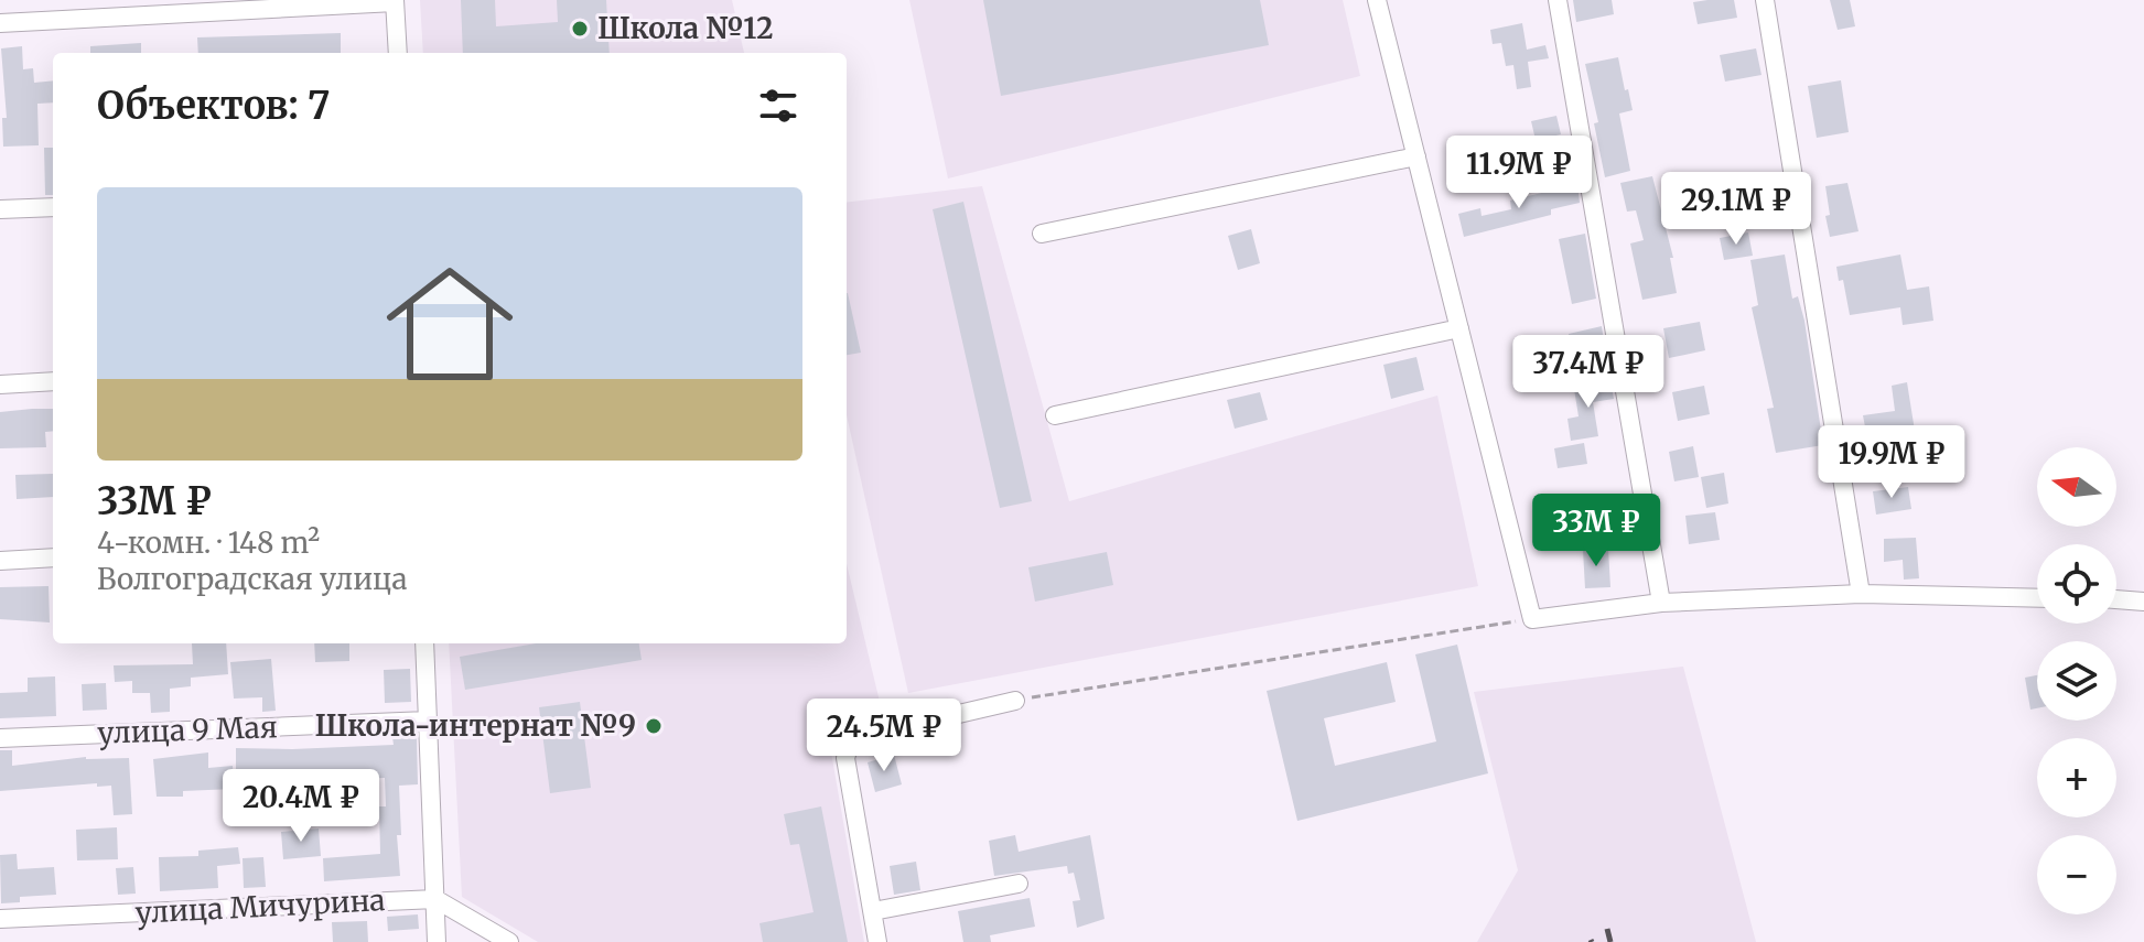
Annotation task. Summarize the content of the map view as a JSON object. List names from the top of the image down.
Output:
{
  "streets": {
    "street": ["улица 9 Мая", "улица Мичурина"]
  },
  "places": ["Школа №12", "Школа-интернат №9"],
  "north": "left",
  "page": {
    "heading": "Объектов: 7",
    "price": [
      "11.9M ₽",
      "29.1M ₽",
      "37.4M ₽",
      "19.9M ₽",
      "33M ₽",
      "24.5M ₽",
      "20.4M ₽"
    ],
    "list": [
      {
        "name": "33M ₽",
        "note": "4-комн. · 148 m² · Волгоградская улица"
      }
    ],
    "map_buttons": ["+", "−"]
  }
}
